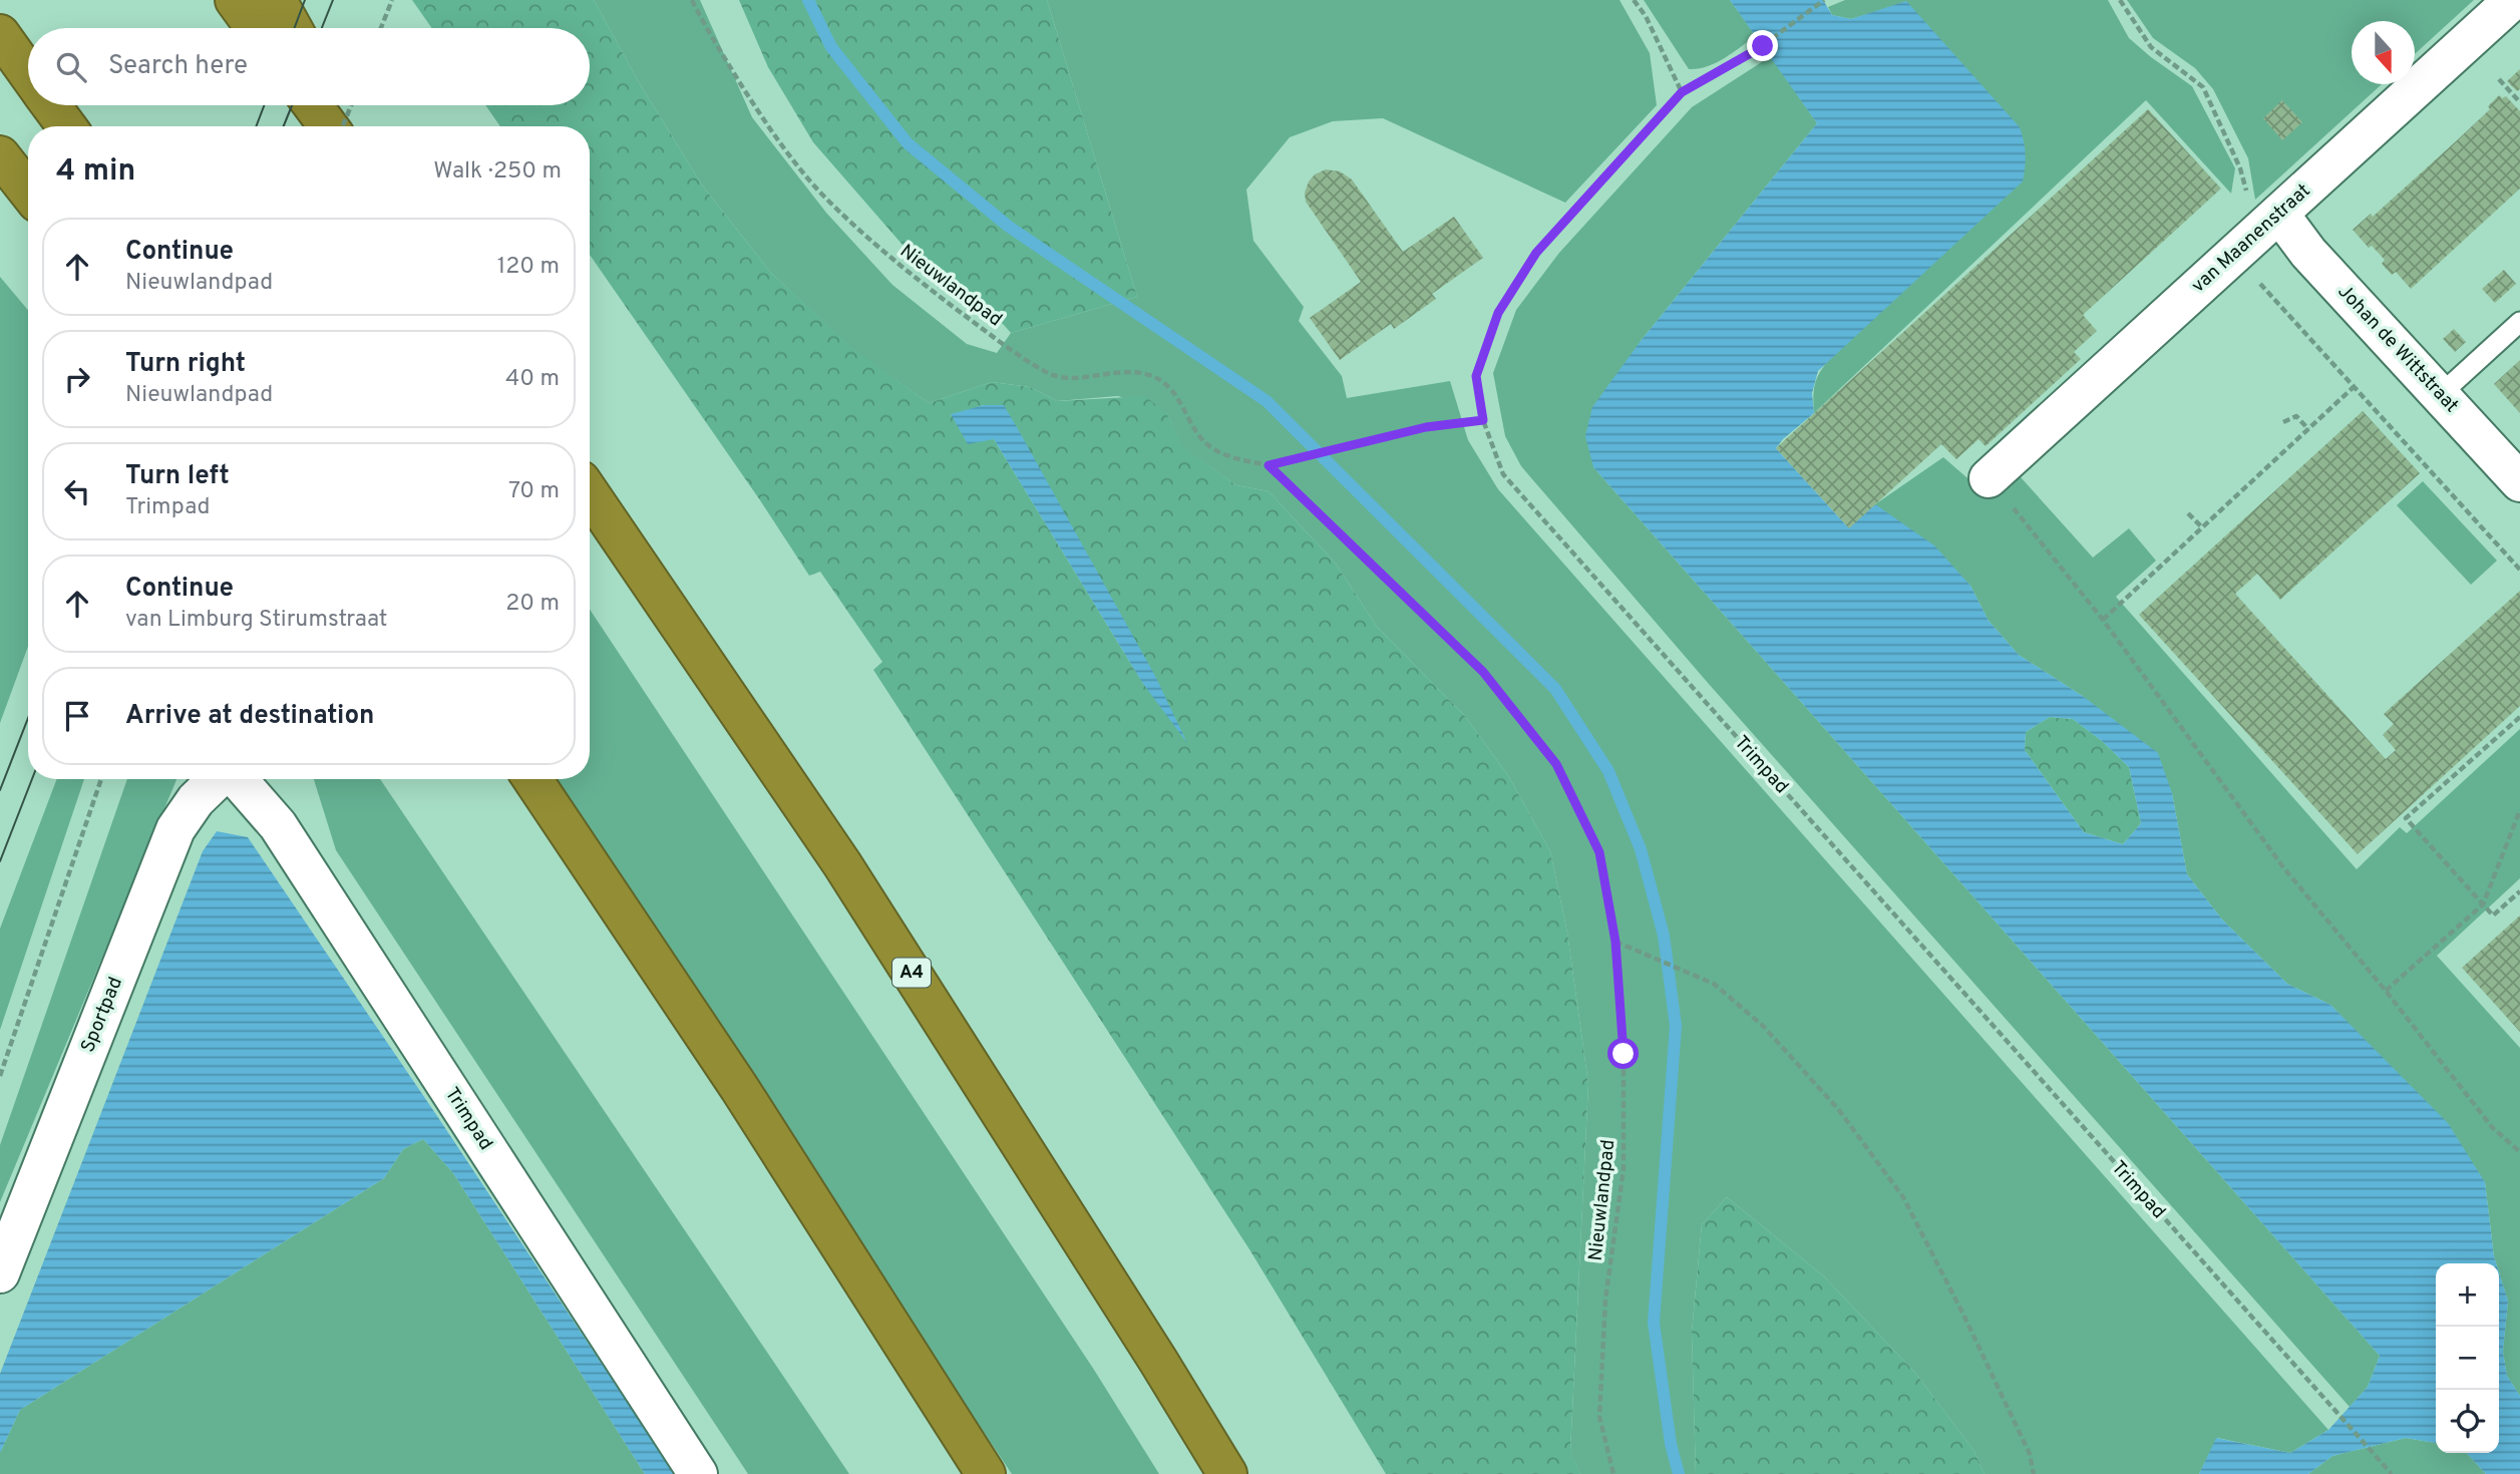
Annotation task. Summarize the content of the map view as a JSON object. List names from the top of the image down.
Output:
{
  "streets": {
    "highway": ["A4"],
    "street": [
      "van Maanenstraat",
      "Johan de Wittstraat",
      "Trimpad",
      "Sportpad"
    ],
    "path": ["Nieuwlandpad"]
  },
  "crossings": [
    ["van Maanenstraat", "Johan de Wittstraat"],
    ["Nieuwlandpad", "Trimpad"]
  ],
  "north": "bottom",
  "page": {
    "search": "Search here",
    "heading": ["4 min", "Walk · 250 m"],
    "list": [
      ["Continue", "Nieuwlandpad", "120 m"],
      ["Turn right", "Nieuwlandpad", "40 m"],
      ["Turn left", "Trimpad", "70 m"],
      ["Continue", "van Limburg Stirumstraat", "20 m"],
      "Arrive at destination"
    ],
    "map_buttons": ["+", "−"]
  }
}
